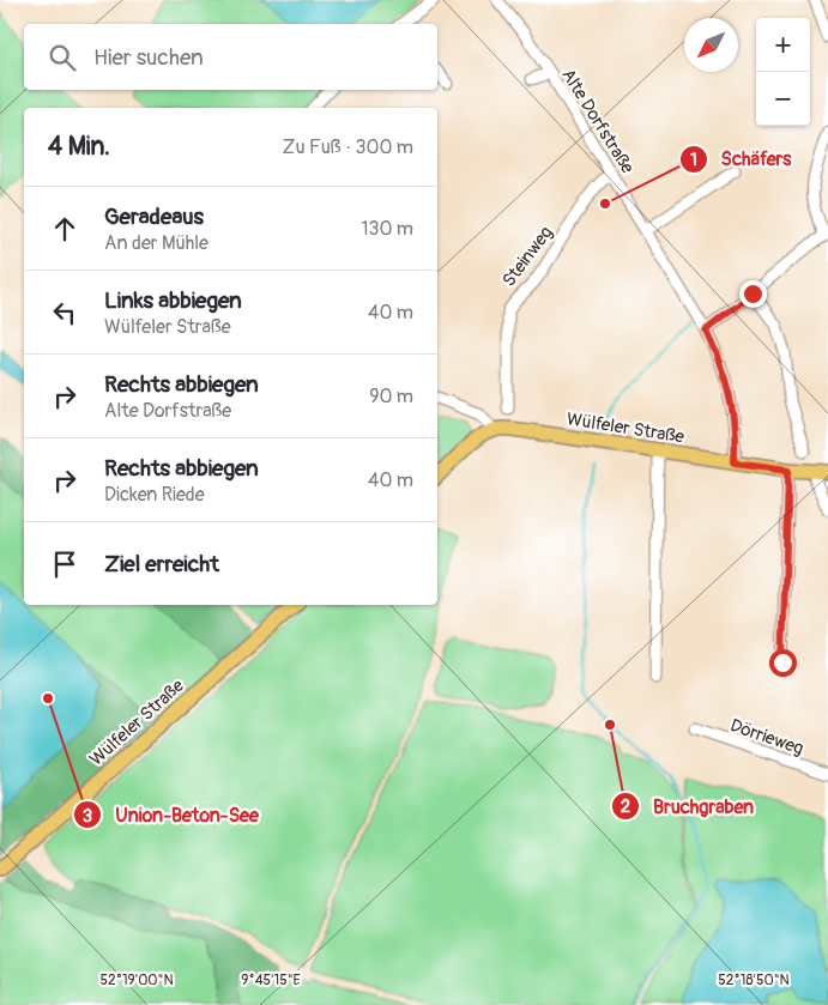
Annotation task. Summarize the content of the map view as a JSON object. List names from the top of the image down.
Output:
{
  "streets": {
    "main road": ["Wülfeler Straße"],
    "street": ["Alte Dorfstraße", "Steinweg", "Dörrieweg"]
  },
  "crossings": [
    ["Alte Dorfstraße", "Steinweg"],
    ["Alte Dorfstraße", "Wülfeler Straße"]
  ],
  "places": ["Schäfers", "Union-Beton-See", "Bruchgraben"],
  "north": "bottom left",
  "page": {
    "map_buttons": ["+", "−"],
    "search": "Hier suchen",
    "heading": ["4 Min.", "Zu Fuß · 300 m"],
    "list": [
      ["Geradeaus", "An der Mühle", "130 m"],
      ["Links abbiegen", "Wülfeler Straße", "40 m"],
      ["Rechts abbiegen", "Alte Dorfstraße", "90 m"],
      ["Rechts abbiegen", "Dicken Riede", "40 m"],
      "Ziel erreicht"
    ]
  },
  "coordinates": ["52°19'00\"N", "52°18'50\"N", "9°45'15\"E"]
}
